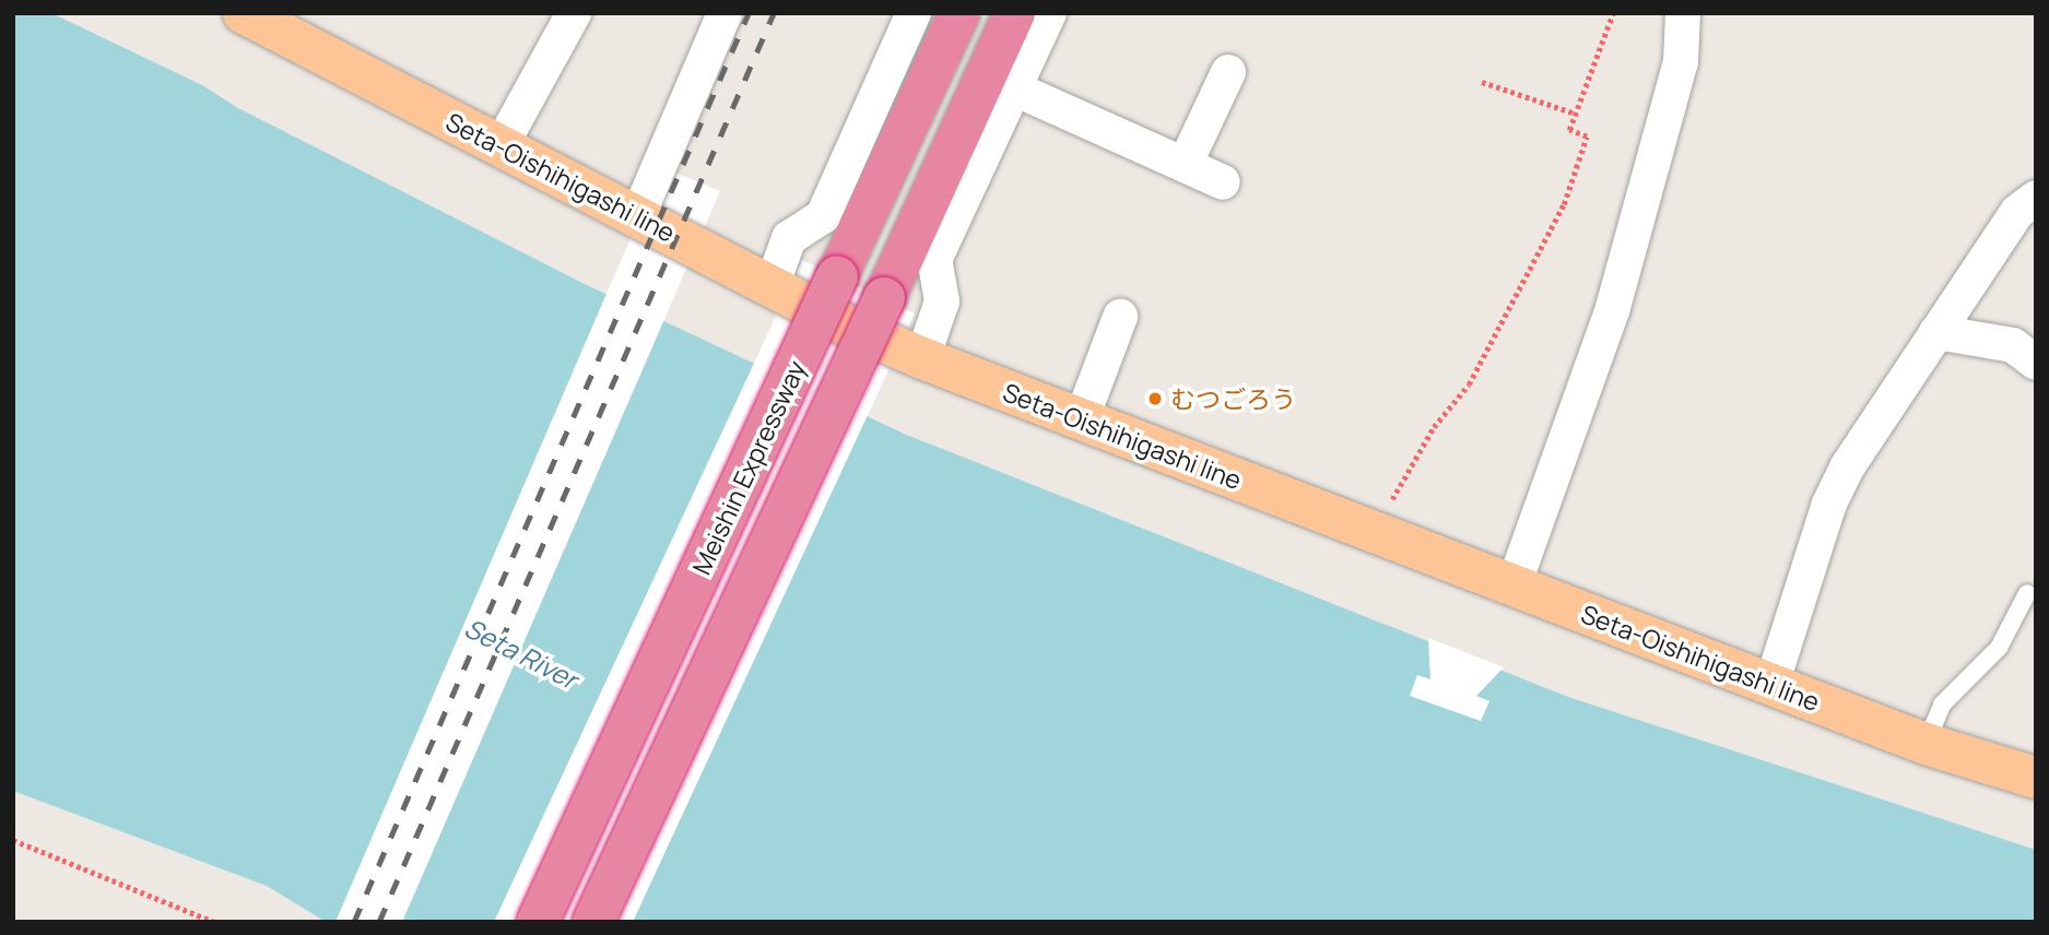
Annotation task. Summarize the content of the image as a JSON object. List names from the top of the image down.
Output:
{
  "streets": {
    "highway": ["Meishin Expressway"],
    "main road": ["Seta-Oishihigashi line"]
  },
  "water": ["Seta River"],
  "places": ["むつごろう"]
}
